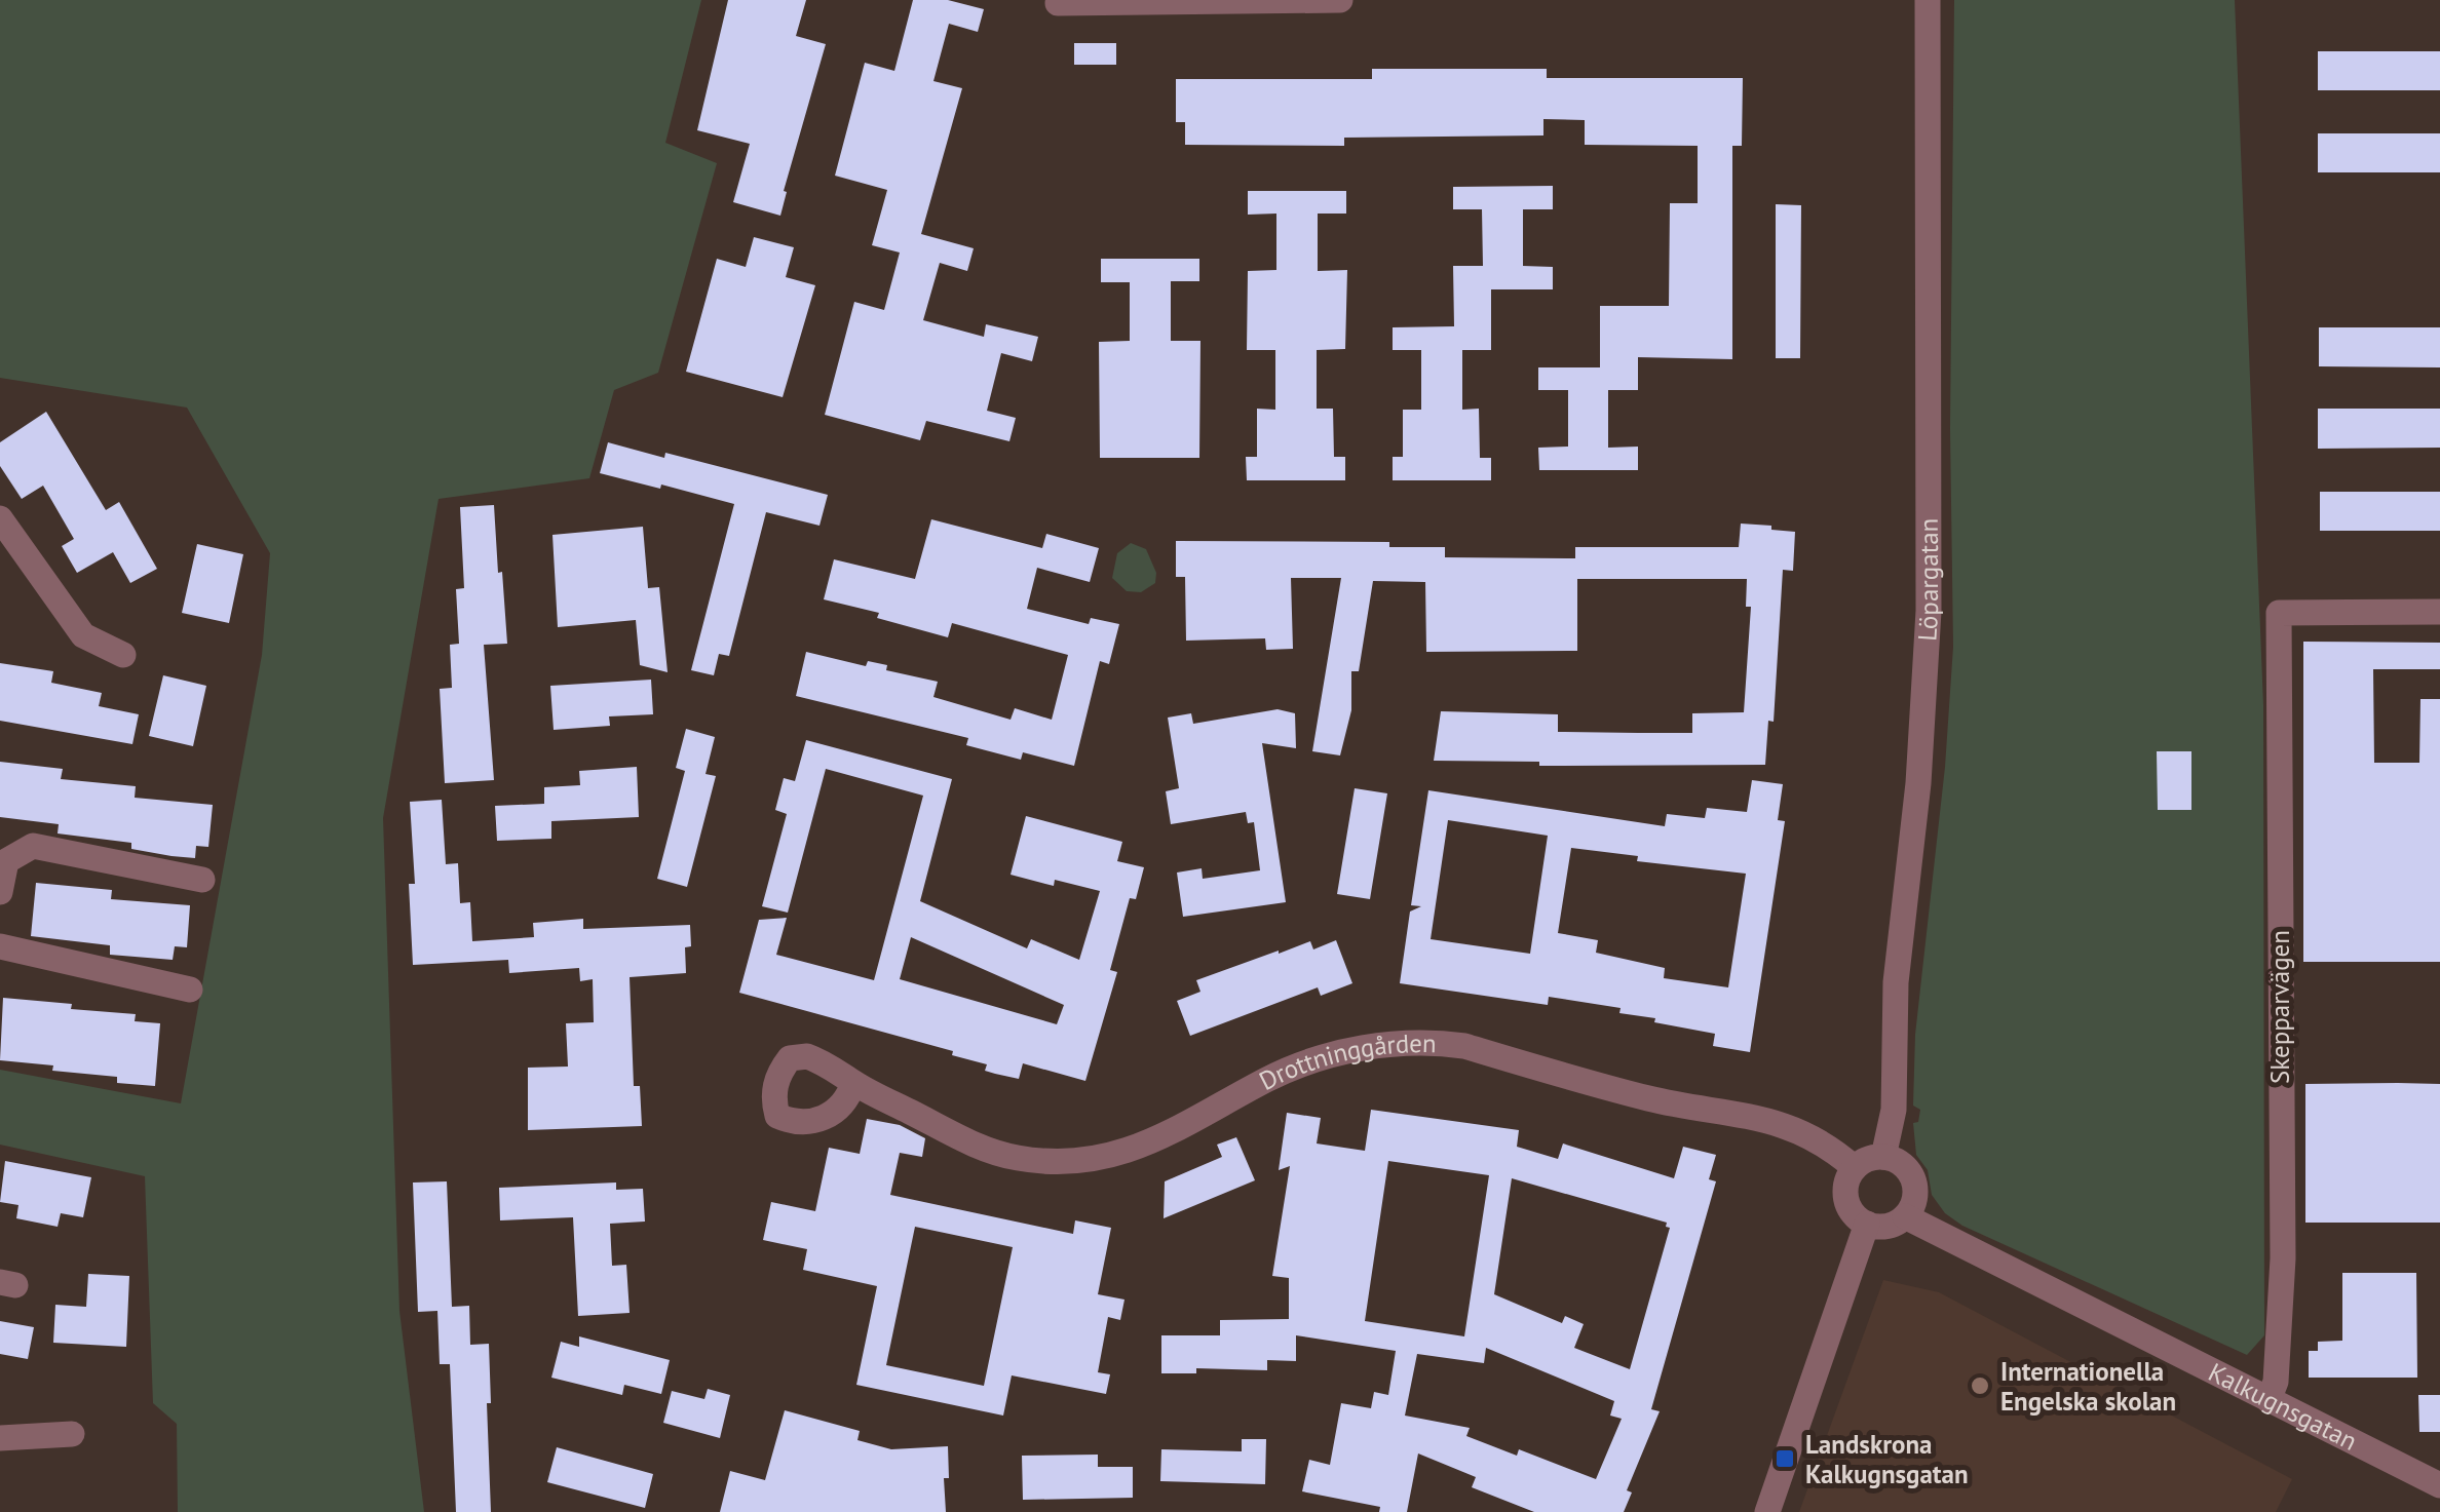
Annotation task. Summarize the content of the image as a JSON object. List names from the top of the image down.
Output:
{
  "streets": {
    "street": [
      "Löpargatan",
      "Skepparvägen",
      "Drottninggården",
      "Kalkugnsgatan"
    ]
  },
  "crossings": [
    ["Löpargatan", "Drottninggården"],
    ["Löpargatan", "Kalkugnsgatan"],
    ["Skepparvägen", "Kalkugnsgatan"],
    ["Drottninggården", "Kalkugnsgatan"]
  ],
  "places": {
    "other": ["Internationella Engelska skolan"],
    "transit": ["Landskrona Kalkugnsgatan"]
  }
}
